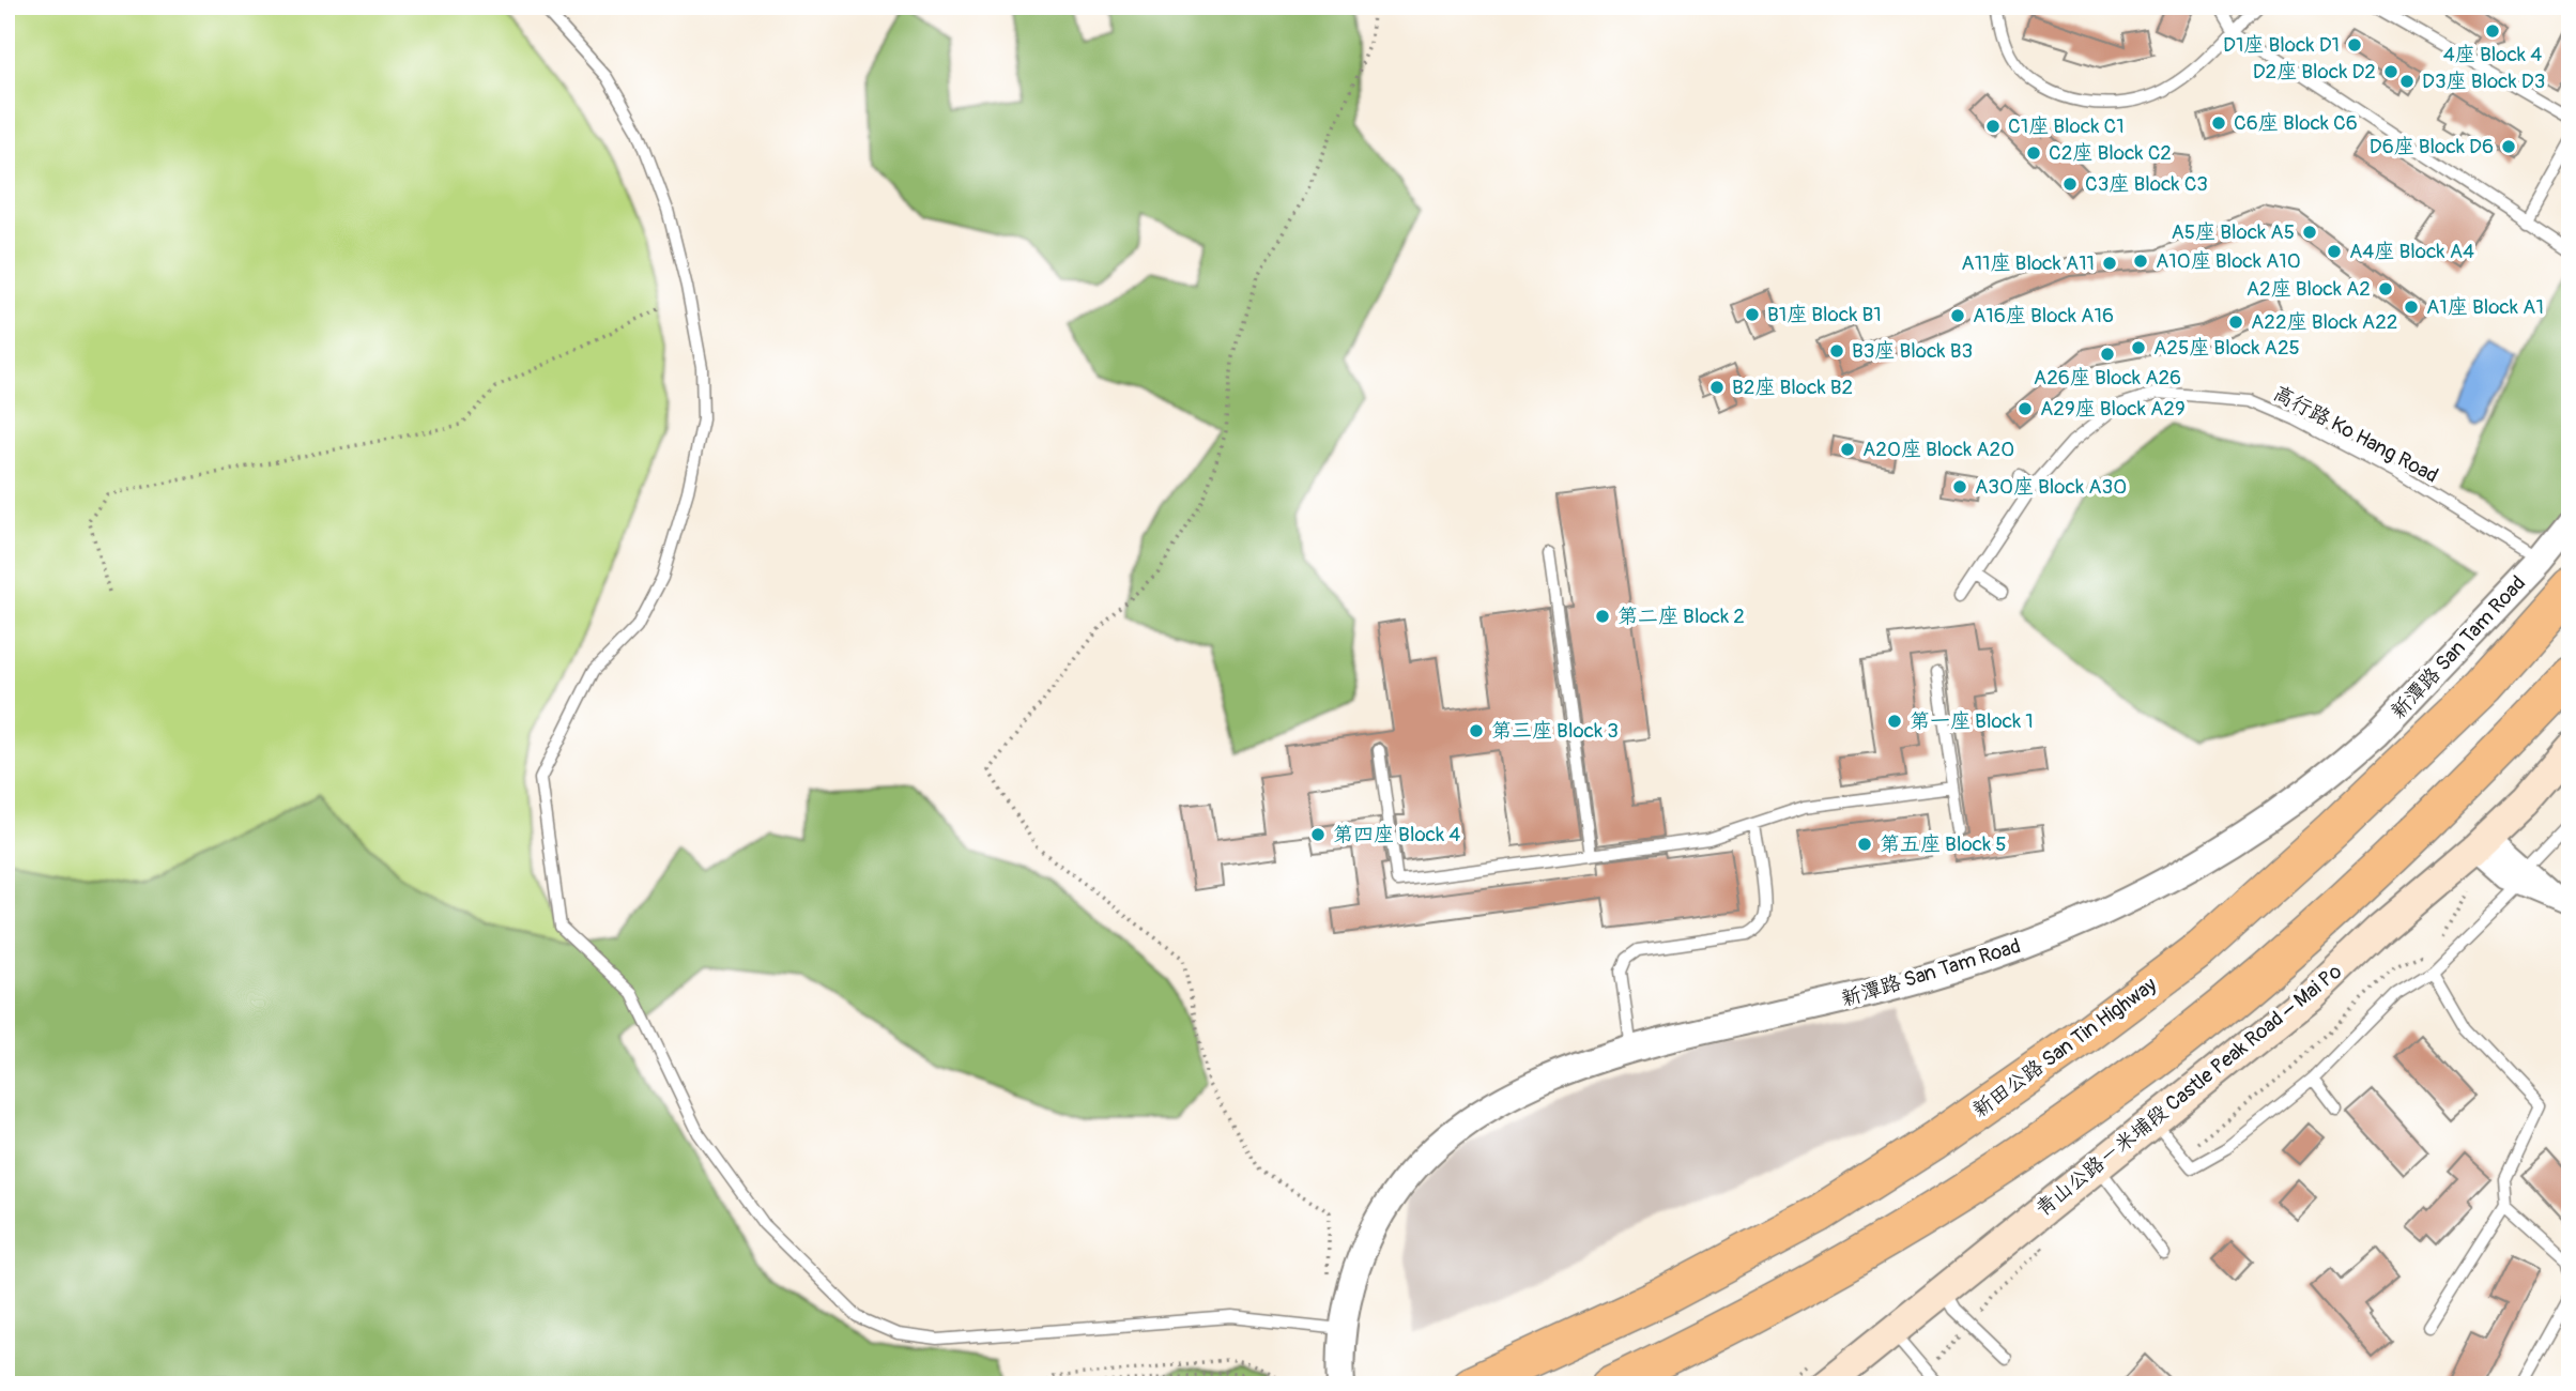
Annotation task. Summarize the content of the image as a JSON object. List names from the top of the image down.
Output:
{
  "streets": {
    "highway": ["新田公路 San Tin Highway"],
    "main road": ["青山公路－米埔段 Castle Peak Road – Mai Po"],
    "street": ["新潭路 San Tam Road"],
    "lane": ["高行路 Ko Hang Road"]
  },
  "crossings": [
    ["高行路 Ko Hang Road", "新潭路 San Tam Road"]
  ],
  "places": [
    "4座 Block 4",
    "D1座 Block D1",
    "D2座 Block D2",
    "D3座 Block D3",
    "C6座 Block C6",
    "C1座 Block C1",
    "D6座 Block D6",
    "C2座 Block C2",
    "C3座 Block C3",
    "A5座 Block A5",
    "A4座 Block A4",
    "A10座 Block A10",
    "A11座 Block A11",
    "A2座 Block A2",
    "A1座 Block A1",
    "B1座 Block B1",
    "A16座 Block A16",
    "A22座 Block A22",
    "A25座 Block A25",
    "B3座 Block B3",
    "A26座 Block A26",
    "B2座 Block B2",
    "A29座 Block A29",
    "A20座 Block A20",
    "A30座 Block A30",
    "第二座 Block 2",
    "第一座 Block 1",
    "第三座 Block 3",
    "第四座 Block 4",
    "第五座 Block 5"
  ]
}
